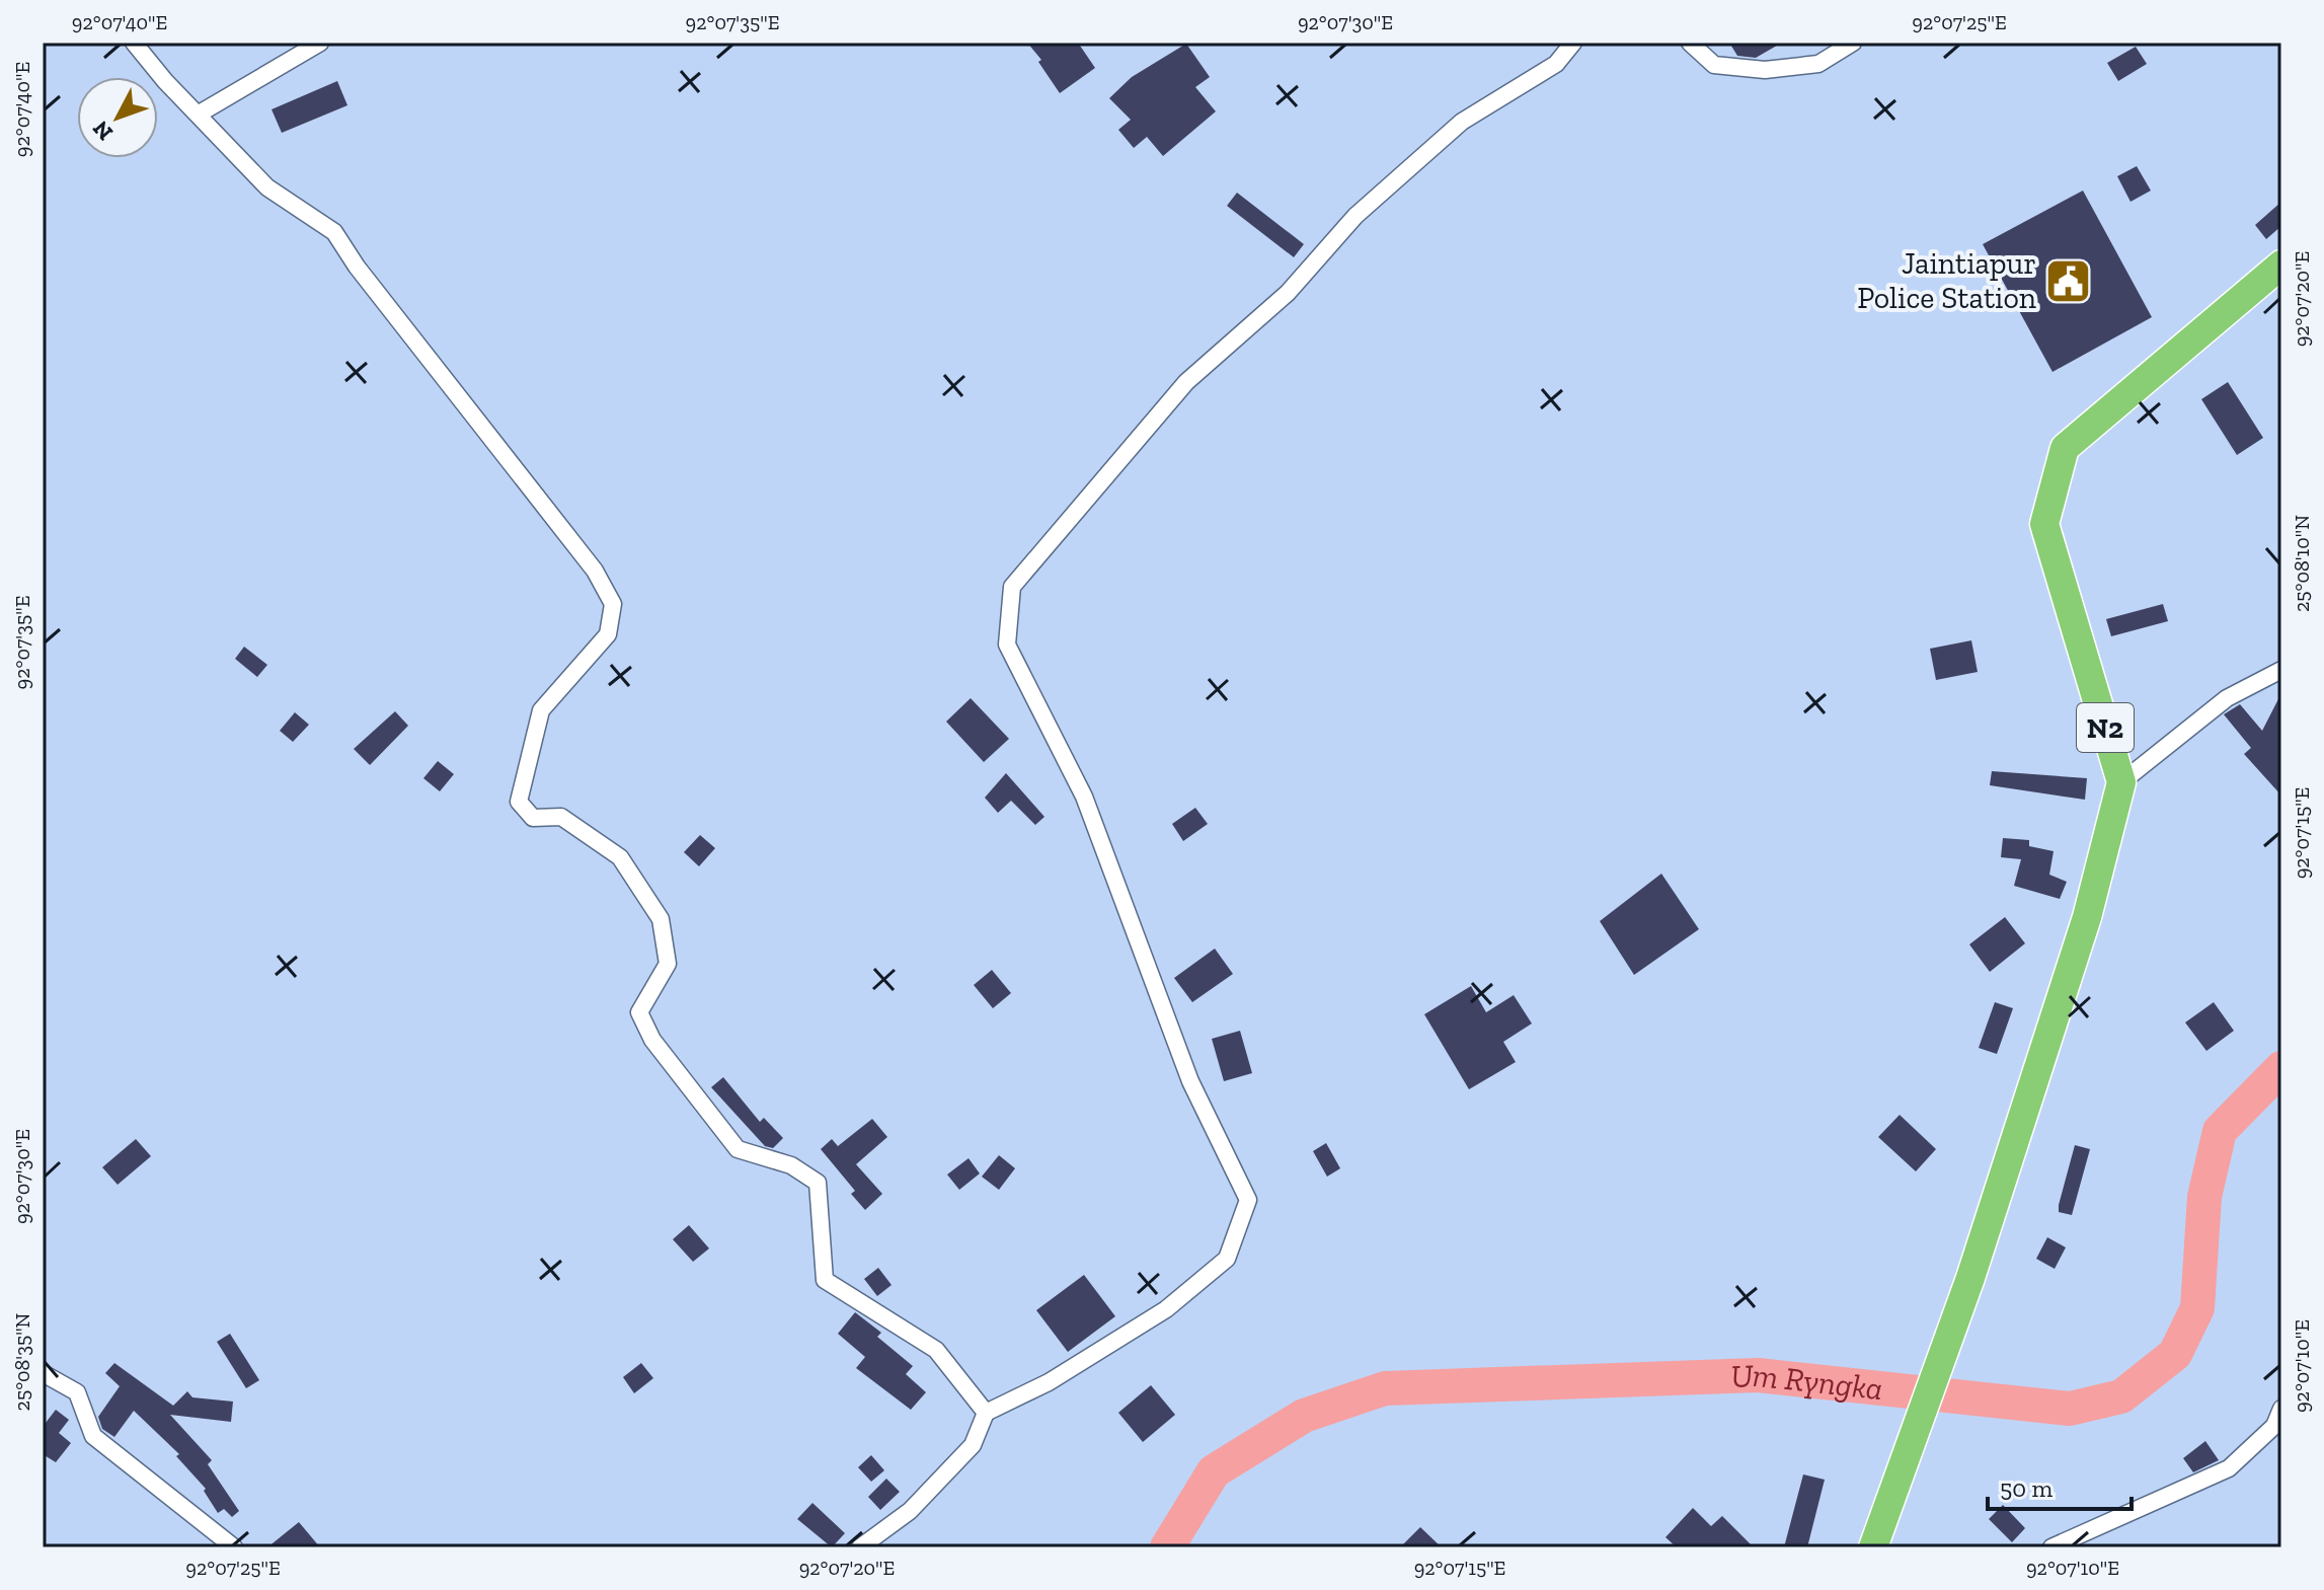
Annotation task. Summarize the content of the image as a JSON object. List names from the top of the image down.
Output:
{
  "streets": {
    "highway": ["N2"]
  },
  "water": ["Um Ryngka"],
  "places": {
    "public building": ["Jaintiapur Police Station"]
  },
  "scale_bar": "50 m",
  "north": "bottom left",
  "coordinates": [
    "92°07'40\"E",
    "92°07'35\"E",
    "92°07'30\"E",
    "92°07'25\"E",
    "92°07'20\"E",
    "25°08'10\"N",
    "92°07'15\"E",
    "25°08'35\"N",
    "92°07'10\"E"
  ]
}
